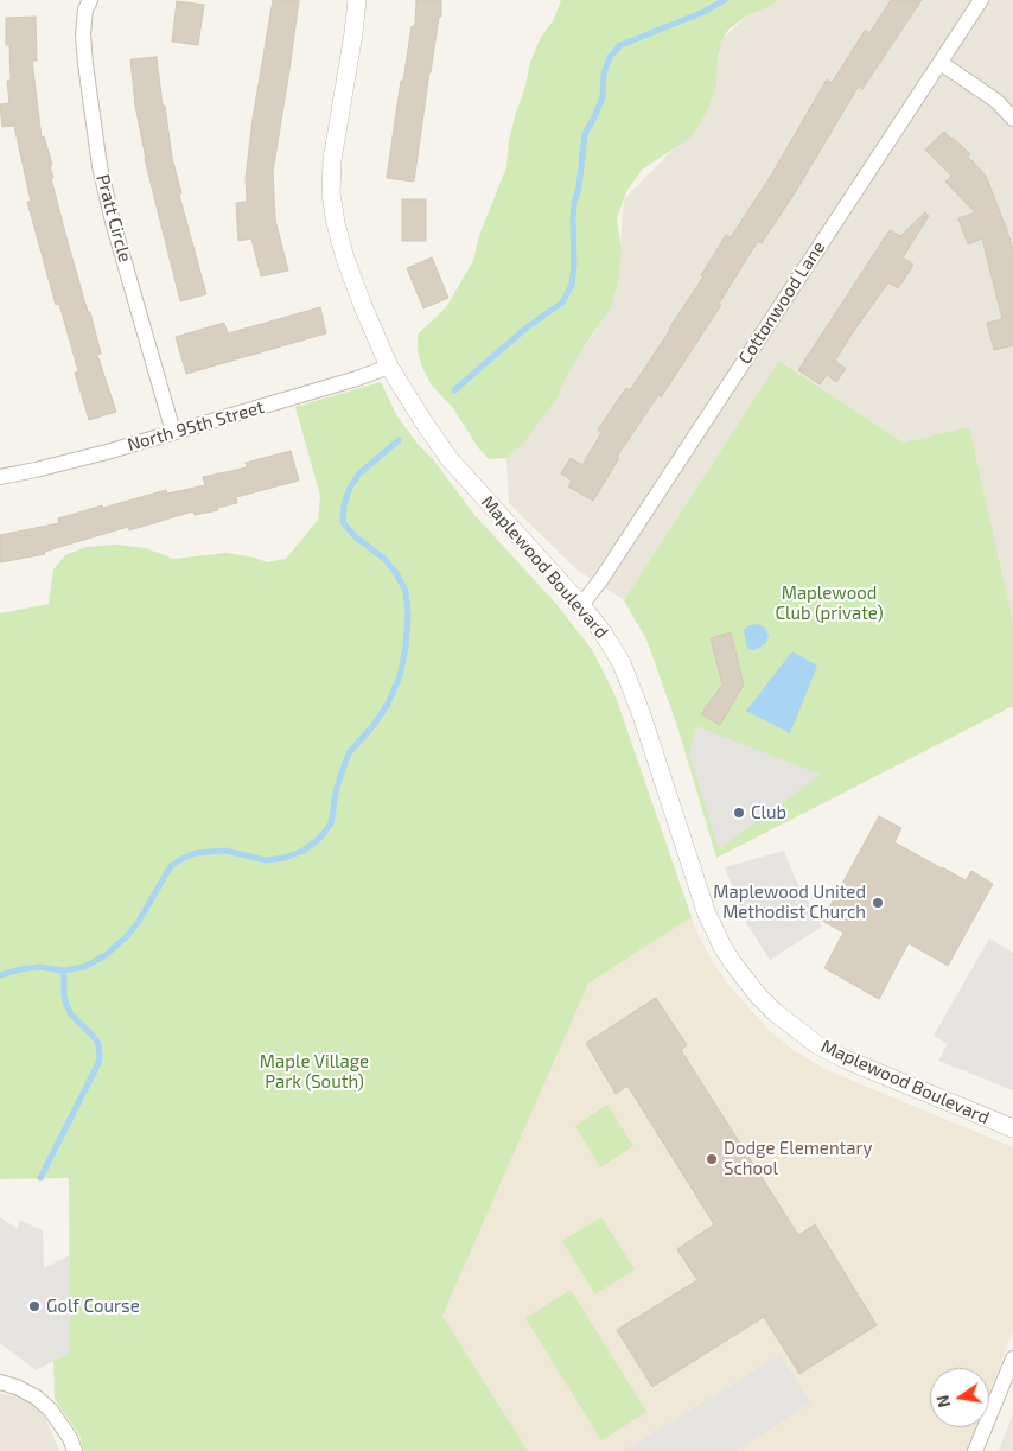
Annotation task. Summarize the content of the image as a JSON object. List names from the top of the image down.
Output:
{
  "streets": {
    "street": [
      "Pratt Circle",
      "Cottonwood Lane",
      "North 95th Street",
      "Maplewood Boulevard"
    ]
  },
  "crossings": [
    ["Pratt Circle", "North 95th Street"],
    ["Cottonwood Lane", "Maplewood Boulevard"],
    ["North 95th Street", "Maplewood Boulevard"]
  ],
  "parks": ["Maplewood Club (private)", "Maple Village Park (South)"],
  "places": [
    "Club",
    "Maplewood United Methodist Church",
    "Dodge Elementary School",
    "Golf Course"
  ],
  "north": "left"
}
